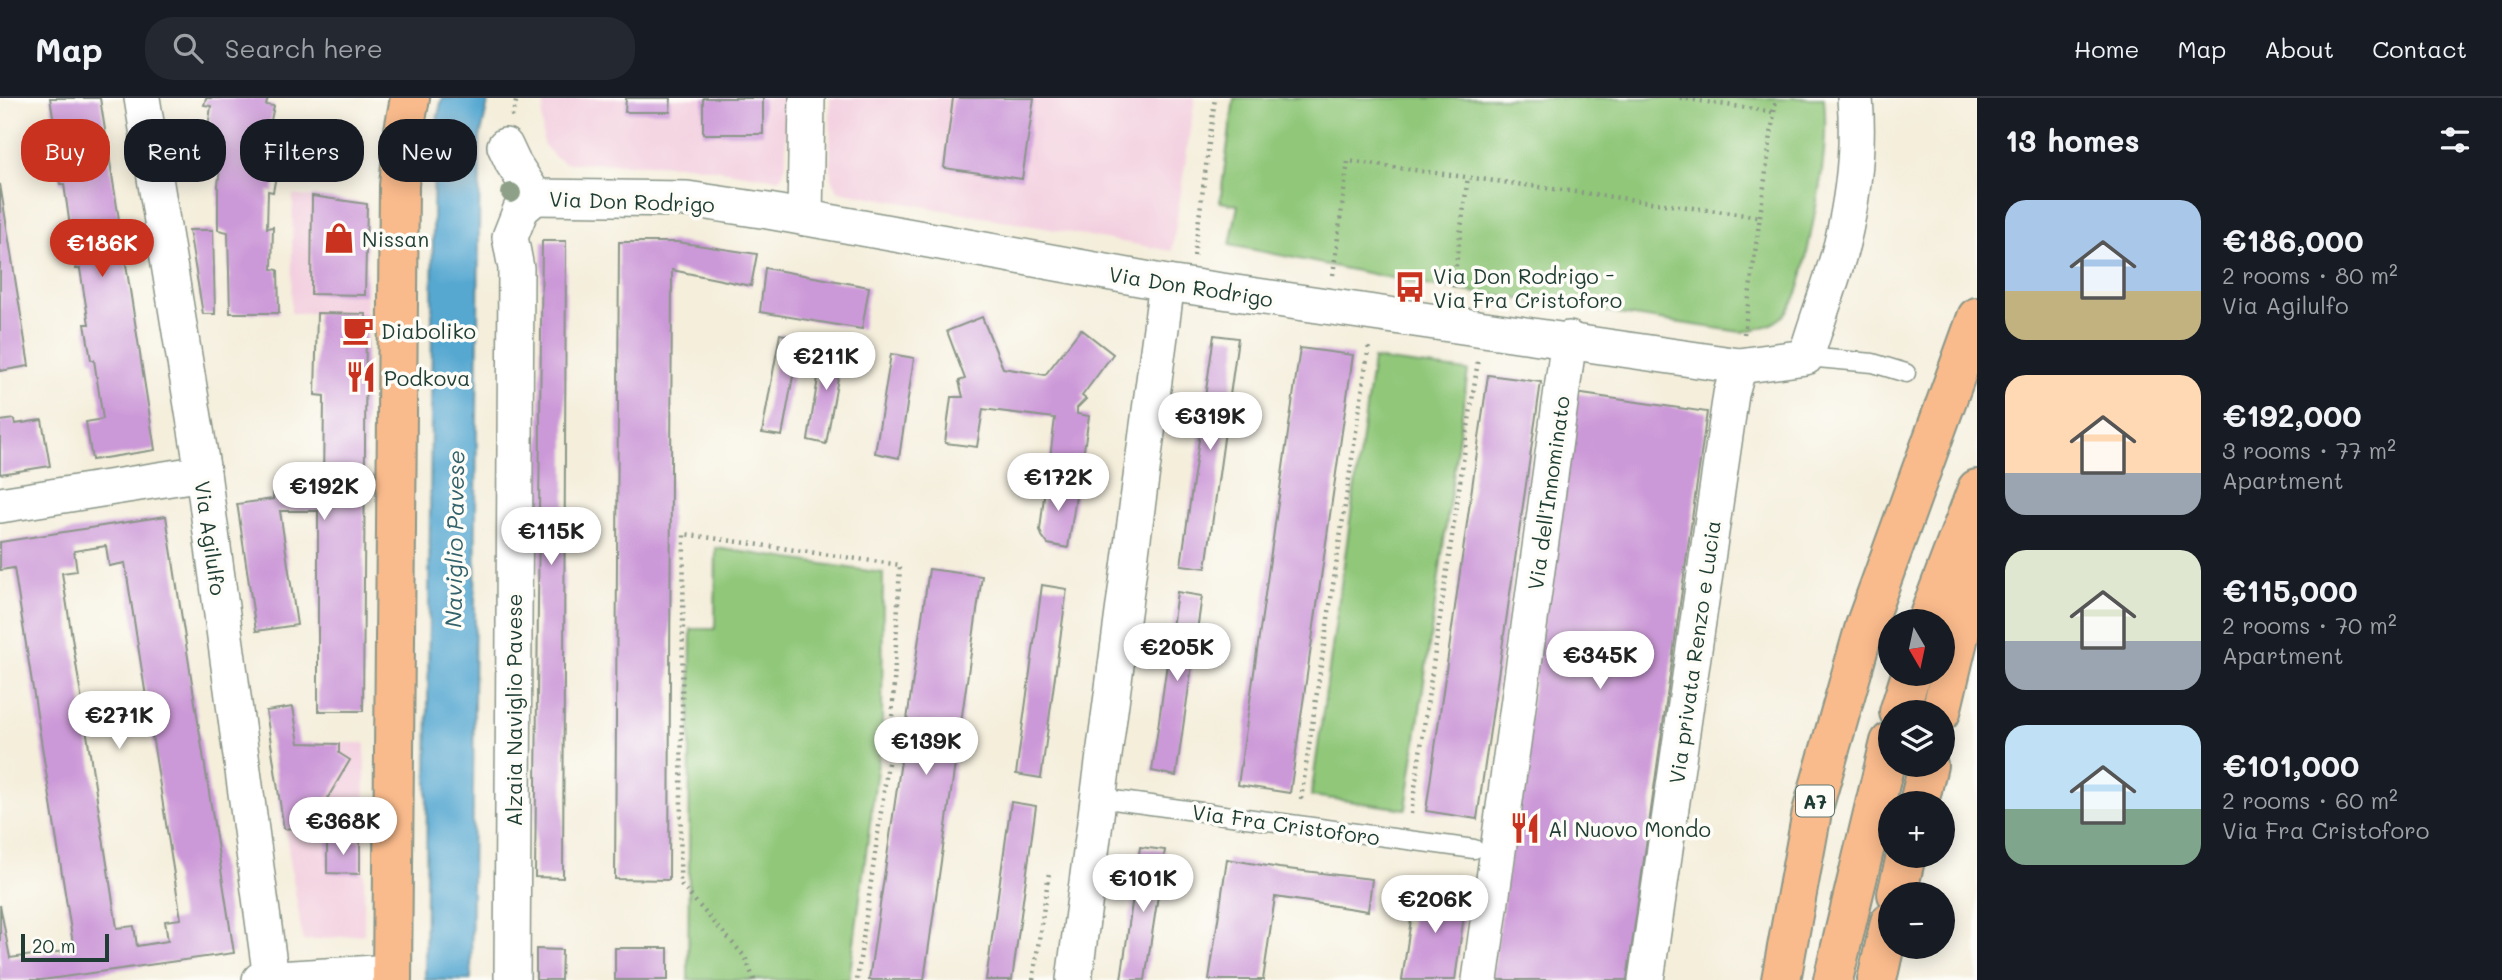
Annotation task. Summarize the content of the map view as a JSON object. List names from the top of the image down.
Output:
{
  "streets": {
    "main road": ["A7"],
    "street": [
      "Via Don Rodrigo",
      "Via dell'Innominato",
      "Via Agilulfo",
      "Via privata Renzo e Lucia",
      "Alzaia Naviglio Pavese"
    ],
    "lane": ["Via Fra Cristoforo"]
  },
  "crossings": [
    ["Via Don Rodrigo", "Via dell'Innominato"],
    ["Via Don Rodrigo", "Via privata Renzo e Lucia"],
    ["Via Don Rodrigo", "Alzaia Naviglio Pavese"]
  ],
  "water": ["Naviglio Pavese"],
  "places": {
    "shop": ["Nissan"],
    "bus stop": ["Via Don Rodrigo - Via Fra Cristoforo"],
    "cafe": ["Diaboliko"],
    "restaurant": ["Podkova", "Al Nuovo Mondo"]
  },
  "scale_bar": "20 m",
  "north": "bottom",
  "page": {
    "header": "Map",
    "search": "Search here",
    "nav": [
      "Home",
      "Map",
      "About",
      "Contact"
    ],
    "heading": "13 homes",
    "chip": [
      "Buy",
      "Rent",
      "Filters",
      "New"
    ],
    "list": [
      {
        "name": "€186,000",
        "note": "2 rooms · 80 m² · Via Agilulfo"
      },
      {
        "name": "€192,000",
        "note": "3 rooms · 77 m² · Apartment"
      },
      {
        "name": "€115,000",
        "note": "2 rooms · 70 m² · Apartment"
      },
      {
        "name": "€101,000",
        "note": "2 rooms · 60 m² · Via Fra Cristoforo"
      }
    ],
    "price": [
      "€186K",
      "€211K",
      "€319K",
      "€172K",
      "€192K",
      "€115K",
      "€205K",
      "€345K",
      "€271K",
      "€139K",
      "€368K",
      "€101K",
      "€206K"
    ],
    "map_buttons": ["+", "−"],
    "scale": "20 m"
  }
}
